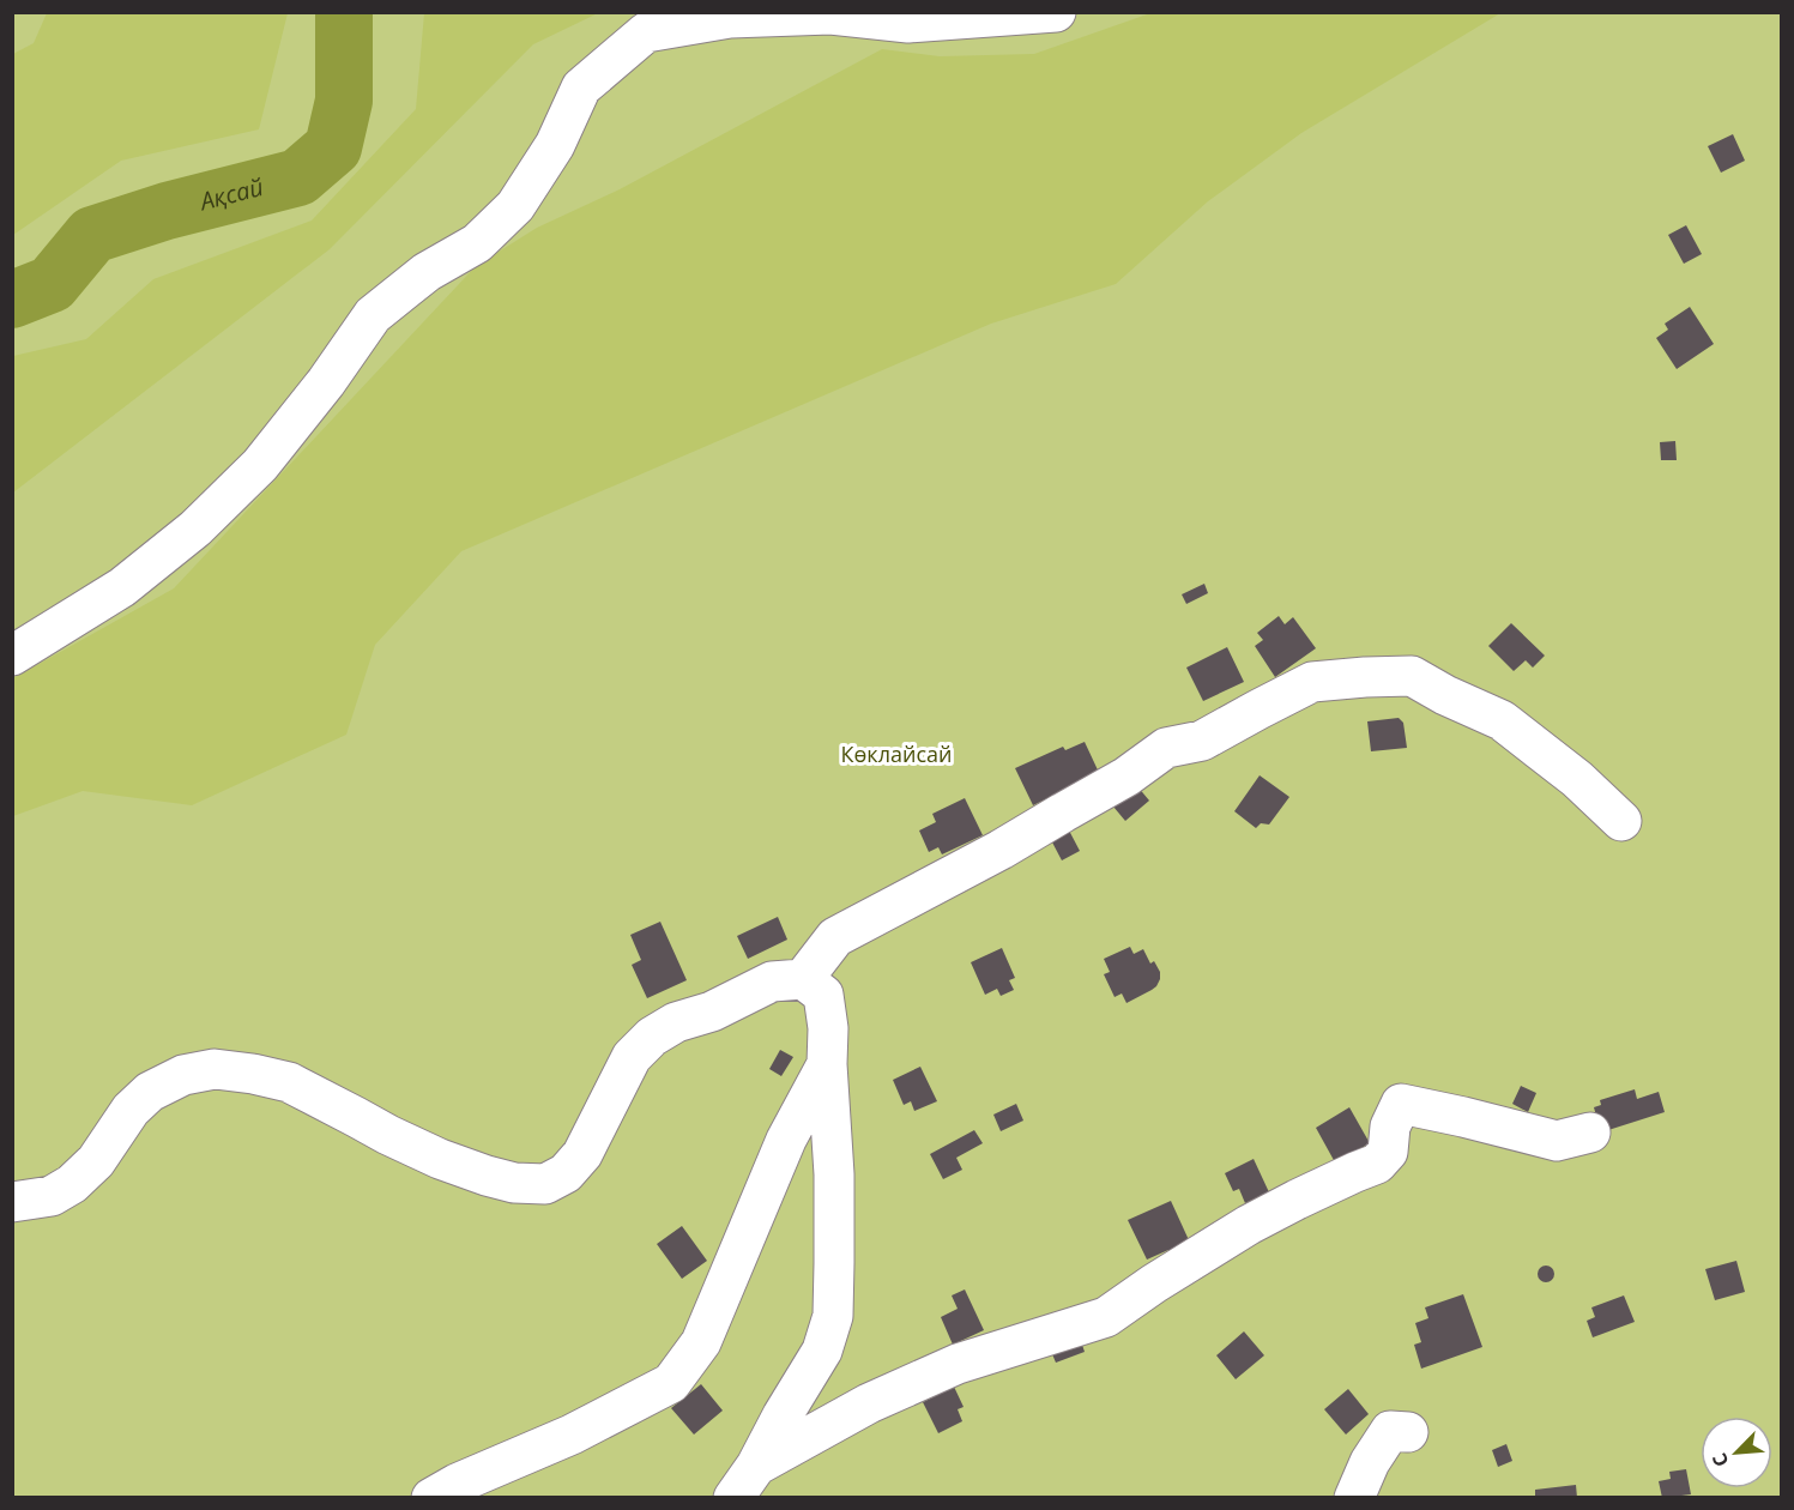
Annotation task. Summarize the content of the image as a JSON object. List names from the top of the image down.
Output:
{
  "water": ["Ақсай"],
  "parks": ["Көклайсай"],
  "north": "bottom left"
}
